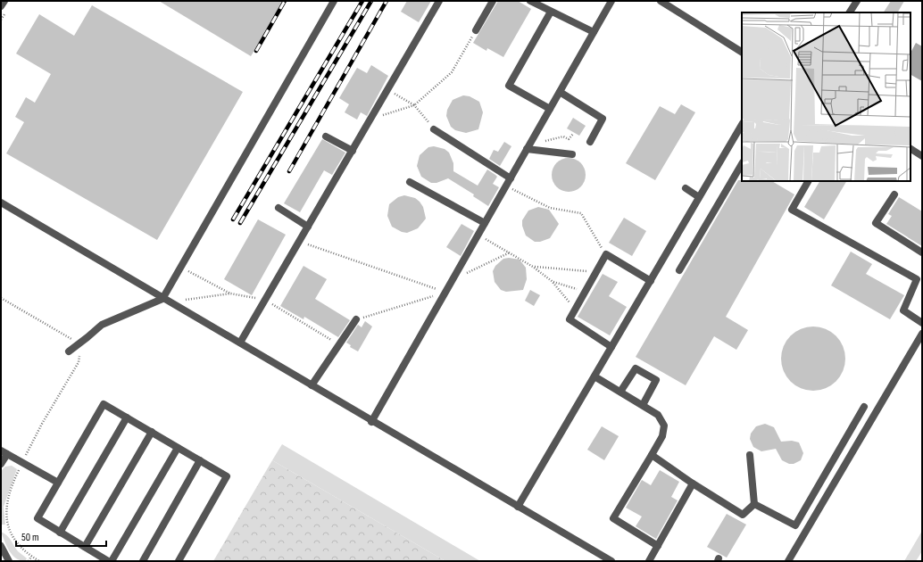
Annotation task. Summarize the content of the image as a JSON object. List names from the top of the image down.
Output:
{
  "scale_bar": "50 m"
}
